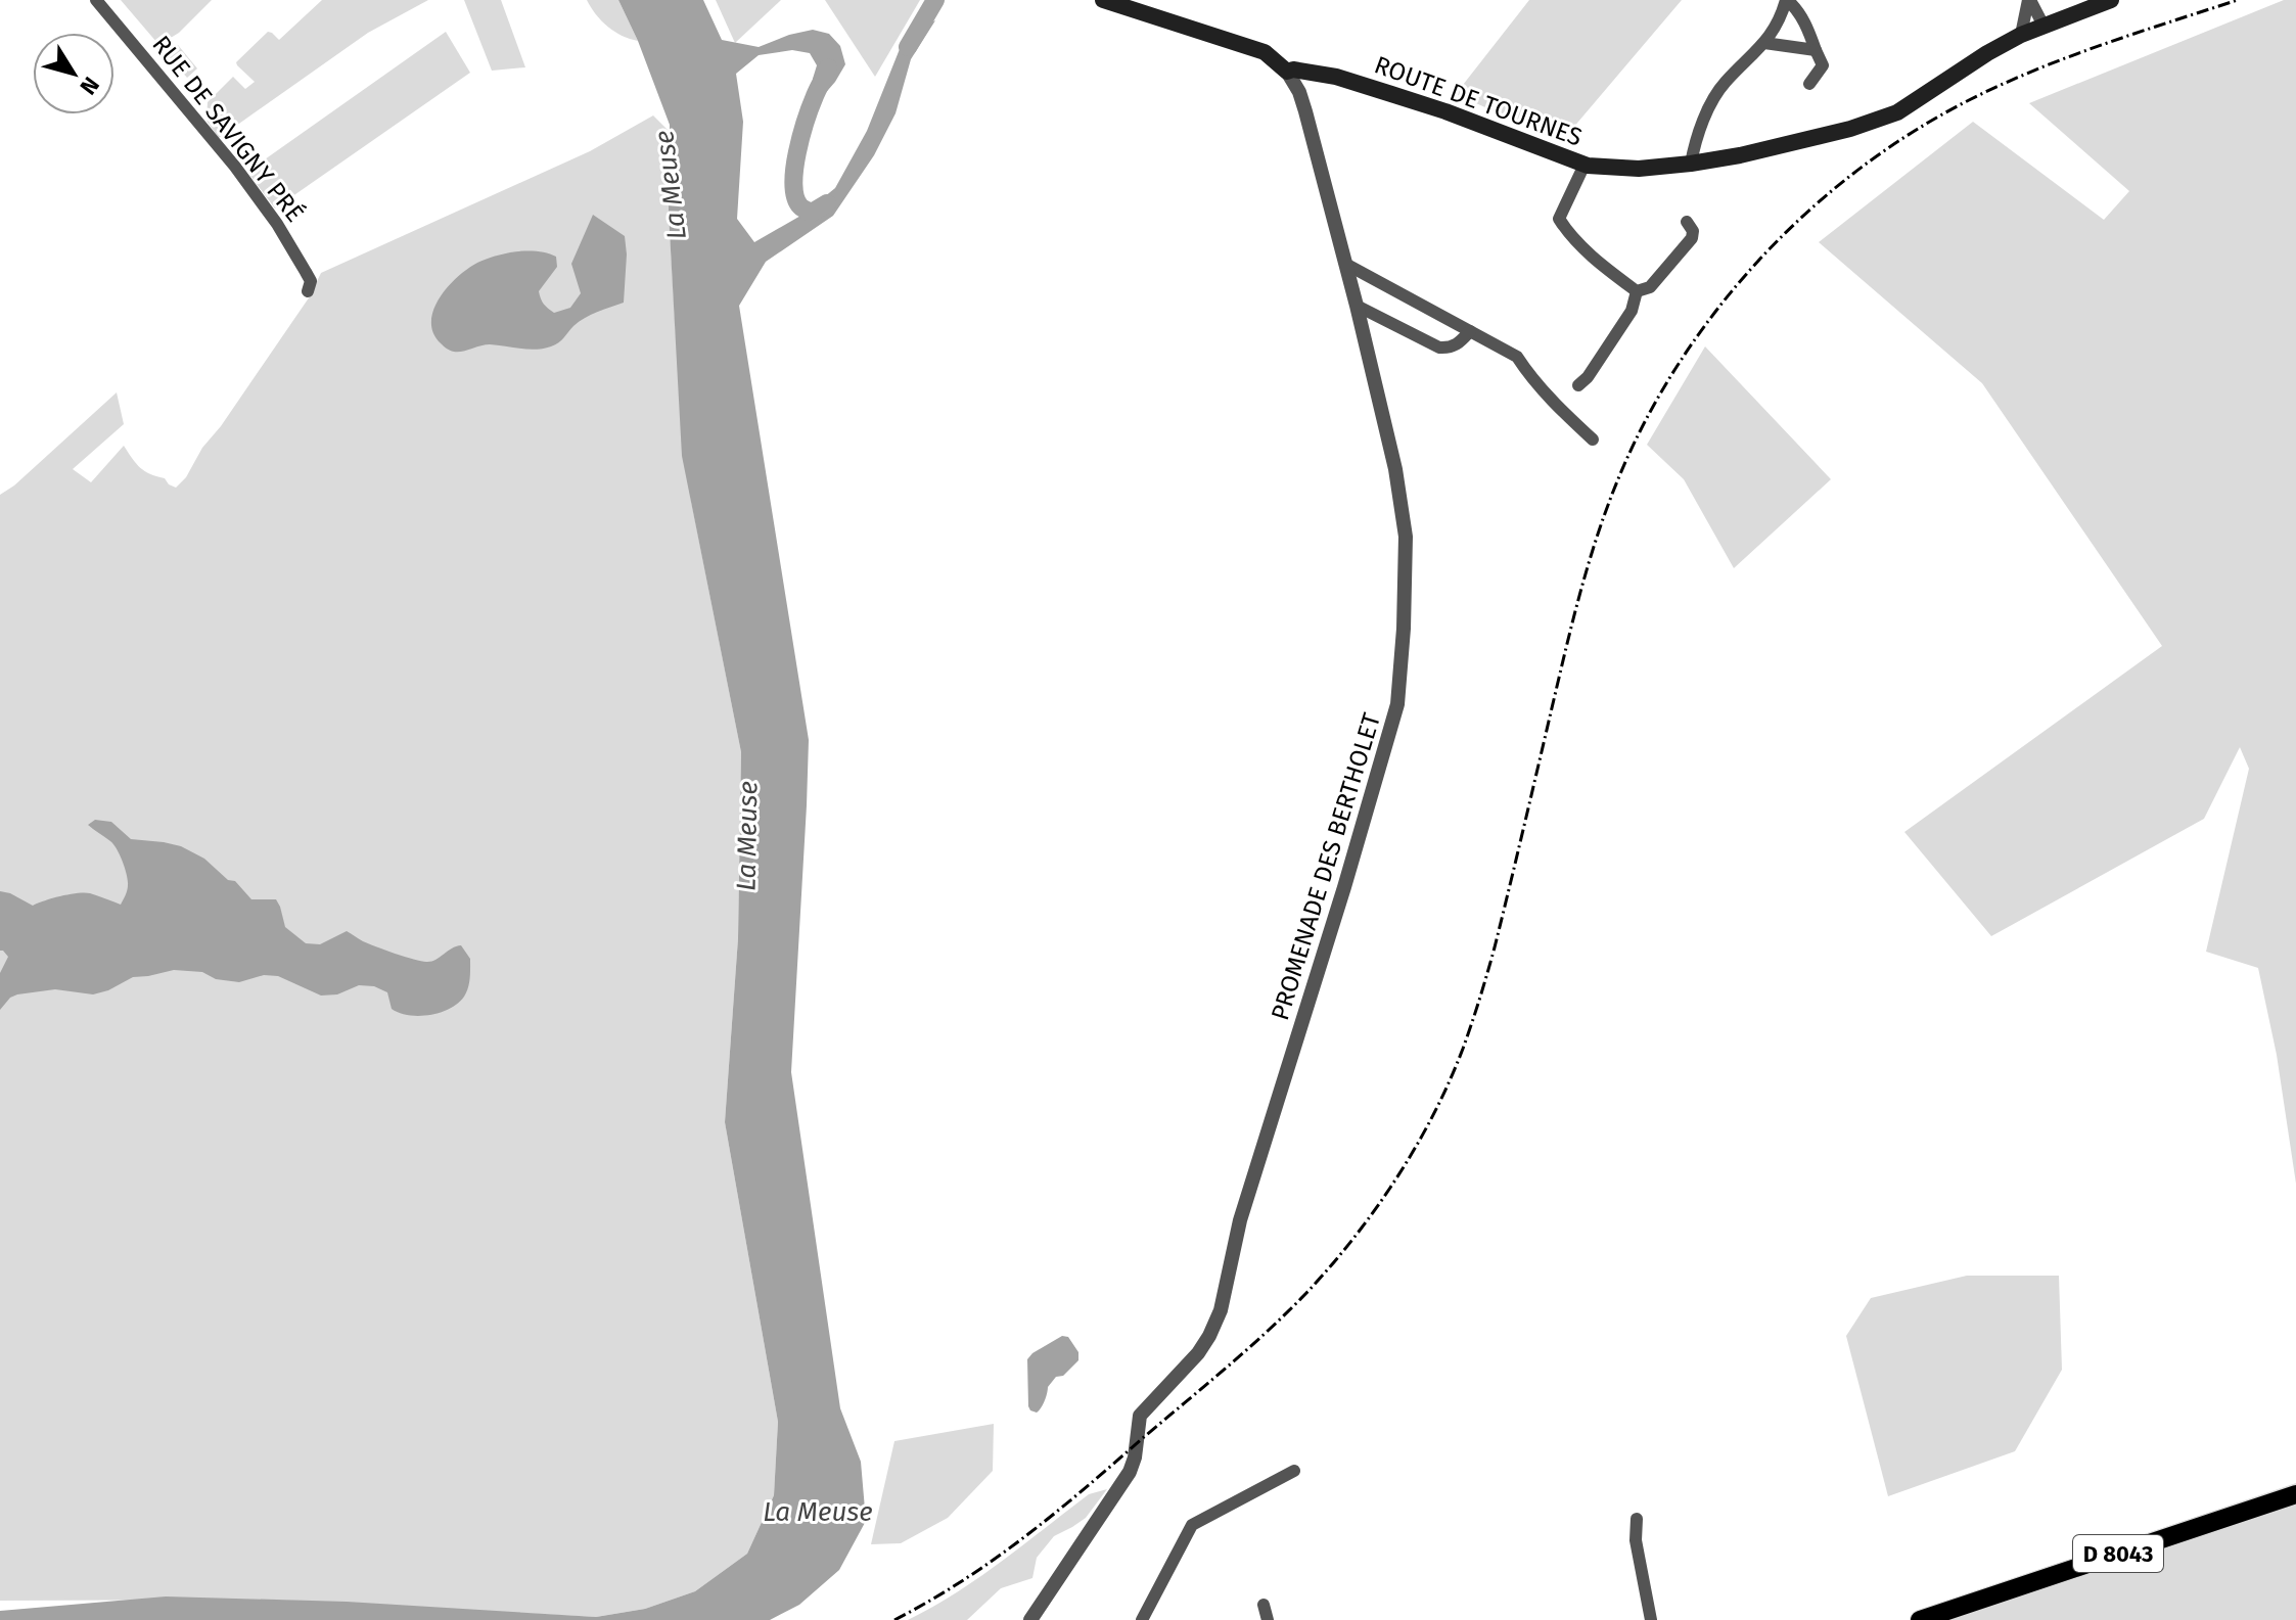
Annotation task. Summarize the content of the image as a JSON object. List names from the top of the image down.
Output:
{
  "streets": {
    "main road": ["ROUTE DE TOURNES", "D 8043"],
    "street": ["RUE DE SAVIGNY PRÉ", "PROMENADE DES BERTHOLET"]
  },
  "crossings": [
    ["ROUTE DE TOURNES", "PROMENADE DES BERTHOLET"]
  ],
  "water": ["La Meuse"],
  "north": "bottom right"
}
